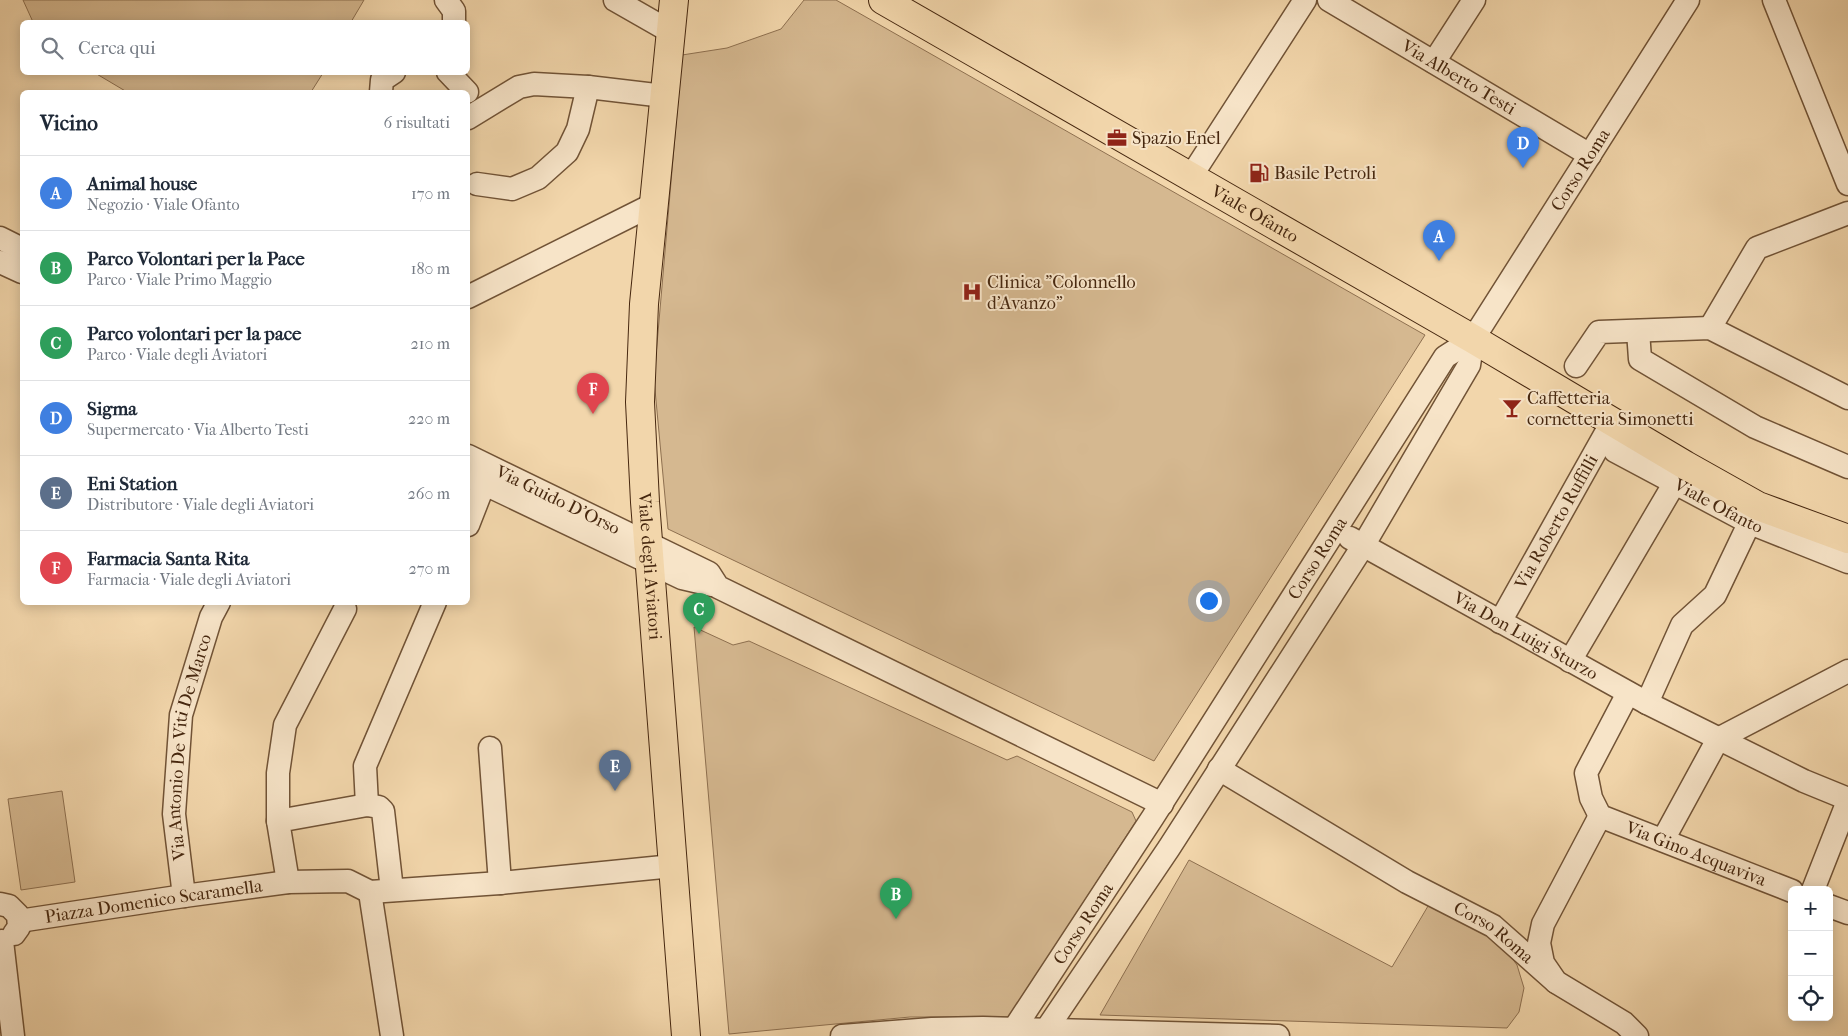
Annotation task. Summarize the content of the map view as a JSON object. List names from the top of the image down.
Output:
{
  "streets": {
    "main road": ["Viale Ofanto", "Viale degli Aviatori"],
    "street": [
      "Via Alberto Testi",
      "Corso Roma",
      "Via Guido D'Orso",
      "Via Roberto Ruffilli",
      "Via Don Luigi Sturzo",
      "Via Antonio De Viti De Marco",
      "Via Gino Acquaviva",
      "Piazza Domenico Scaramella"
    ]
  },
  "crossings": [
    ["Via Alberto Testi", "Corso Roma"],
    ["Corso Roma", "Viale Ofanto"],
    ["Corso Roma", "Via Don Luigi Sturzo"],
    ["Viale Ofanto", "Via Roberto Ruffilli"],
    ["Via Guido D'Orso", "Viale degli Aviatori"],
    ["Via Roberto Ruffilli", "Via Don Luigi Sturzo"],
    ["Via Antonio De Viti De Marco", "Piazza Domenico Scaramella"]
  ],
  "places": {
    "office": ["Spazio Enel"],
    "fuel station": ["Basile Petroli"],
    "hospital": ["Clinica \"Colonnello d'Avanzo\""],
    "bar": ["Caffetteria cornetteria Simonetti"]
  },
  "page": {
    "search": "Cerca qui",
    "heading": ["Vicino", "6 risultati"],
    "pins": [
      "D",
      "A",
      "F",
      "C",
      "E",
      "B"
    ],
    "list": [
      {
        "mark": "A",
        "name": "Animal house",
        "note": "Negozio · Viale Ofanto",
        "value": "170 m"
      },
      {
        "mark": "B",
        "name": "Parco Volontari per la Pace",
        "note": "Parco · Viale Primo Maggio",
        "value": "180 m"
      },
      {
        "mark": "C",
        "name": "Parco volontari per la pace",
        "note": "Parco · Viale degli Aviatori",
        "value": "210 m"
      },
      {
        "mark": "D",
        "name": "Sigma",
        "note": "Supermercato · Via Alberto Testi",
        "value": "220 m"
      },
      {
        "mark": "E",
        "name": "Eni Station",
        "note": "Distributore · Viale degli Aviatori",
        "value": "260 m"
      },
      {
        "mark": "F",
        "name": "Farmacia Santa Rita",
        "note": "Farmacia · Viale degli Aviatori",
        "value": "270 m"
      }
    ],
    "map_buttons": ["+", "−"]
  }
}
